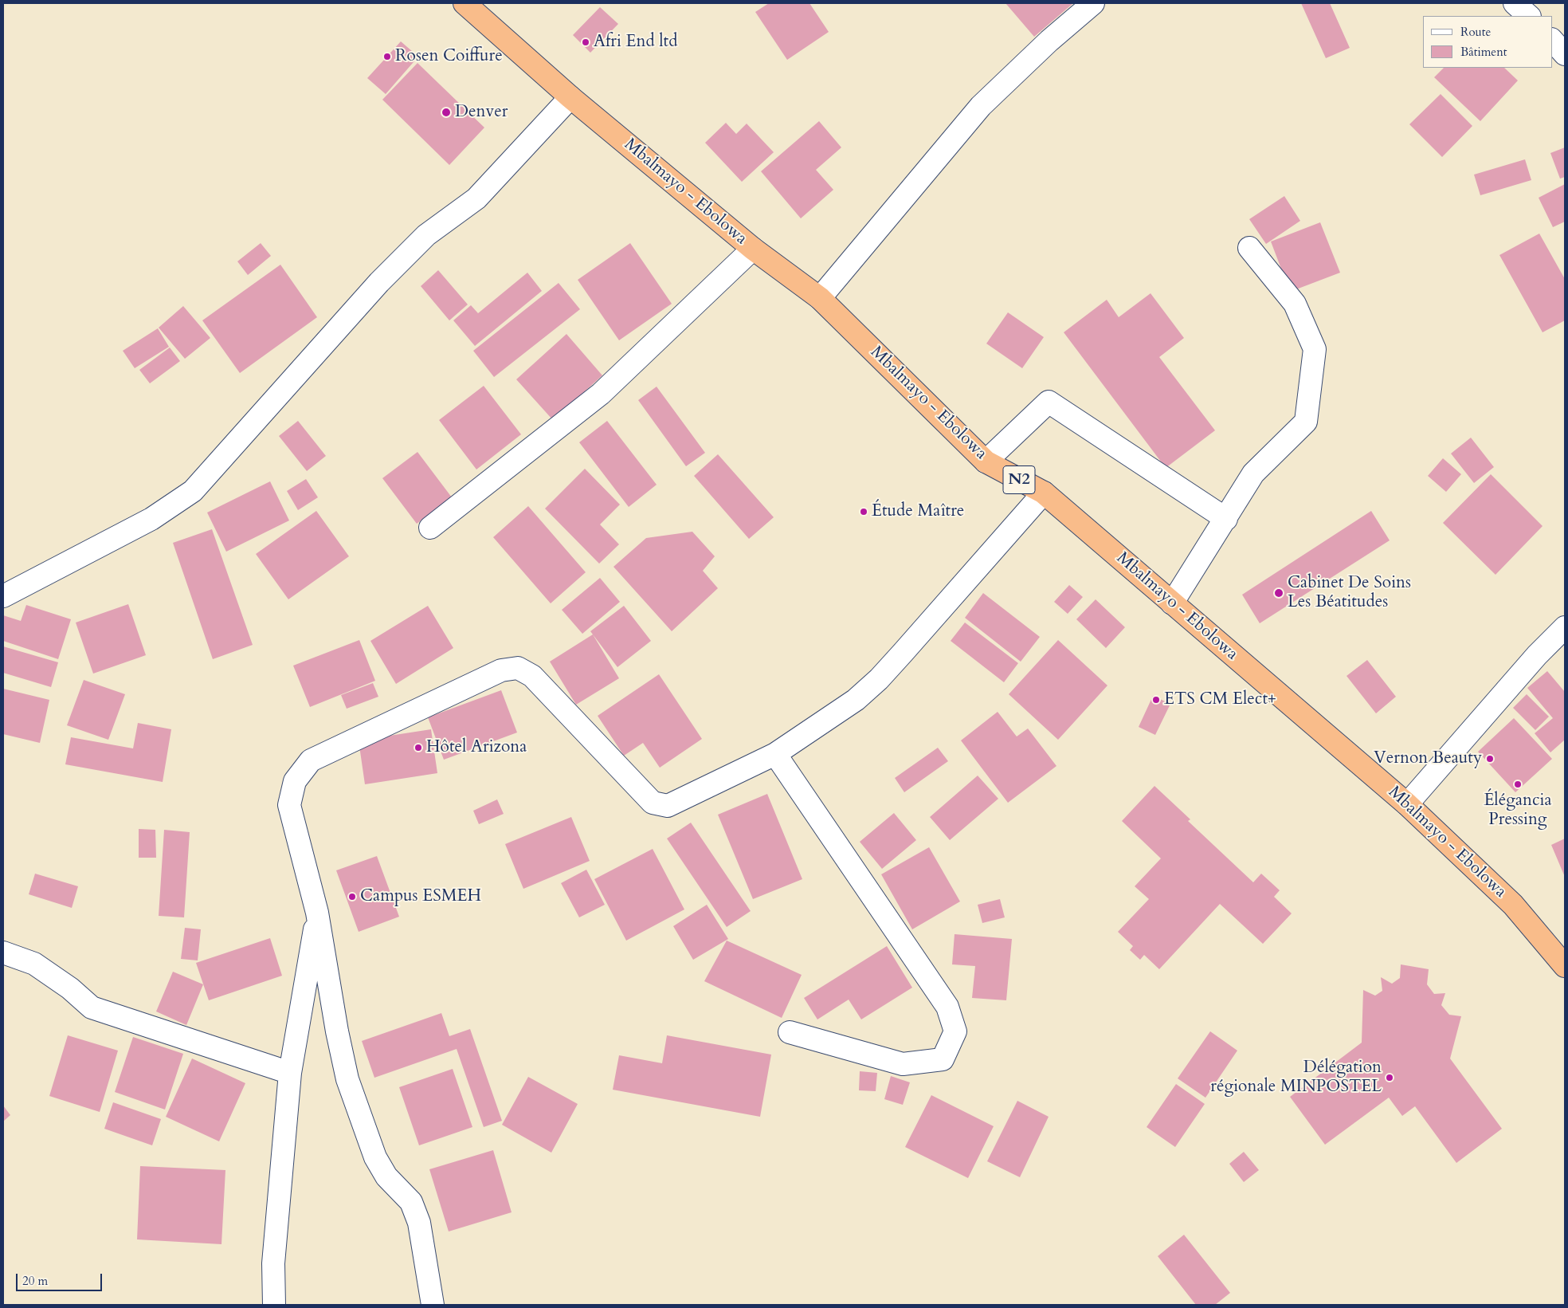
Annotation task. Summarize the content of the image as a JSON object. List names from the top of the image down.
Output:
{
  "streets": {
    "highway": ["Mbalmayo - Ebolowa", "N2"]
  },
  "places": [
    "Afri End ltd",
    "Rosen Coiffure",
    "Denver",
    "Étude Maître",
    "Cabinet De Soins Les Béatitudes",
    "ETS CM Elect+",
    "Hôtel Arizona",
    "Vernon Beauty",
    "Élégancia Pressing",
    "Campus ESMEH",
    "Délégation régionale MINPOSTEL"
  ],
  "legend": ["Route", "Bâtiment"],
  "scale_bar": "20 m"
}
